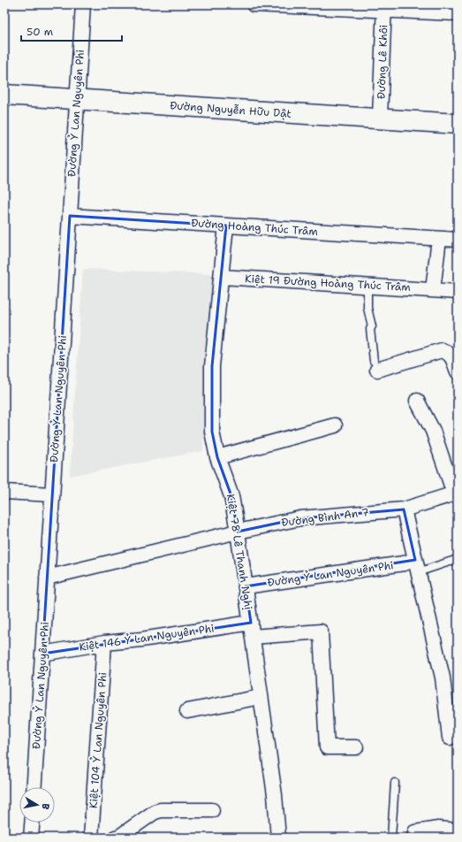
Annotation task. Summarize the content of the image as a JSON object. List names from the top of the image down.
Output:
{
  "streets": {
    "street": [
      "Đường Lê Khôi",
      "Đường Nguyễn Hữu Dật",
      "Đường Ỷ Lan Nguyên Phi",
      "Đường Hoàng Thúc Trâm",
      "Kiệt 19 Đường Hoàng Thúc Trâm",
      "Đường Bình An 7",
      "Kiệt 78 Lê Thanh Nghị",
      "Kiệt 146 Ỷ Lan Nguyên Phi",
      "Kiệt 104 Ỷ Lan Nguyên Phi"
    ]
  },
  "crossings": [
    ["Đường Lê Khôi", "Đường Nguyễn Hữu Dật"],
    ["Đường Nguyễn Hữu Dật", "Đường Ỷ Lan Nguyên Phi"],
    ["Đường Ỷ Lan Nguyên Phi", "Đường Hoàng Thúc Trâm"],
    ["Đường Ỷ Lan Nguyên Phi", "Đường Bình An 7"],
    ["Đường Ỷ Lan Nguyên Phi", "Kiệt 78 Lê Thanh Nghị"],
    ["Đường Ỷ Lan Nguyên Phi", "Kiệt 146 Ỷ Lan Nguyên Phi"],
    ["Đường Hoàng Thúc Trâm", "Kiệt 78 Lê Thanh Nghị"],
    ["Kiệt 19 Đường Hoàng Thúc Trâm", "Kiệt 78 Lê Thanh Nghị"],
    ["Đường Bình An 7", "Kiệt 78 Lê Thanh Nghị"],
    ["Kiệt 78 Lê Thanh Nghị", "Kiệt 146 Ỷ Lan Nguyên Phi"],
    ["Kiệt 146 Ỷ Lan Nguyên Phi", "Kiệt 104 Ỷ Lan Nguyên Phi"]
  ],
  "scale_bar": "50 m",
  "north": "right"
}
